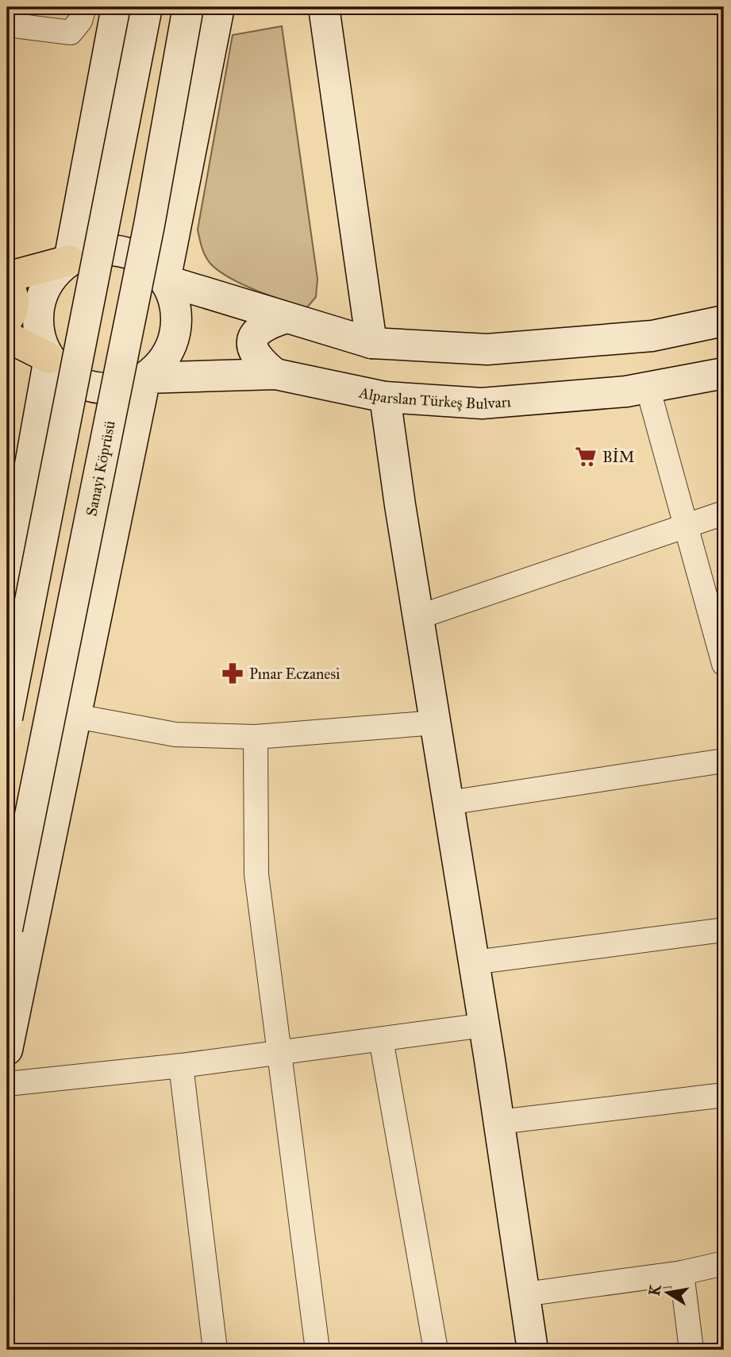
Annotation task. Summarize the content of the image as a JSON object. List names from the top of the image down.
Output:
{
  "streets": {
    "main road": ["Alparslan Türkeş Bulvarı", "Sanayi Köprüsü"]
  },
  "places": {
    "supermarket": ["BİM"],
    "pharmacy": ["Pınar Eczanesi"]
  },
  "north": "left"
}
